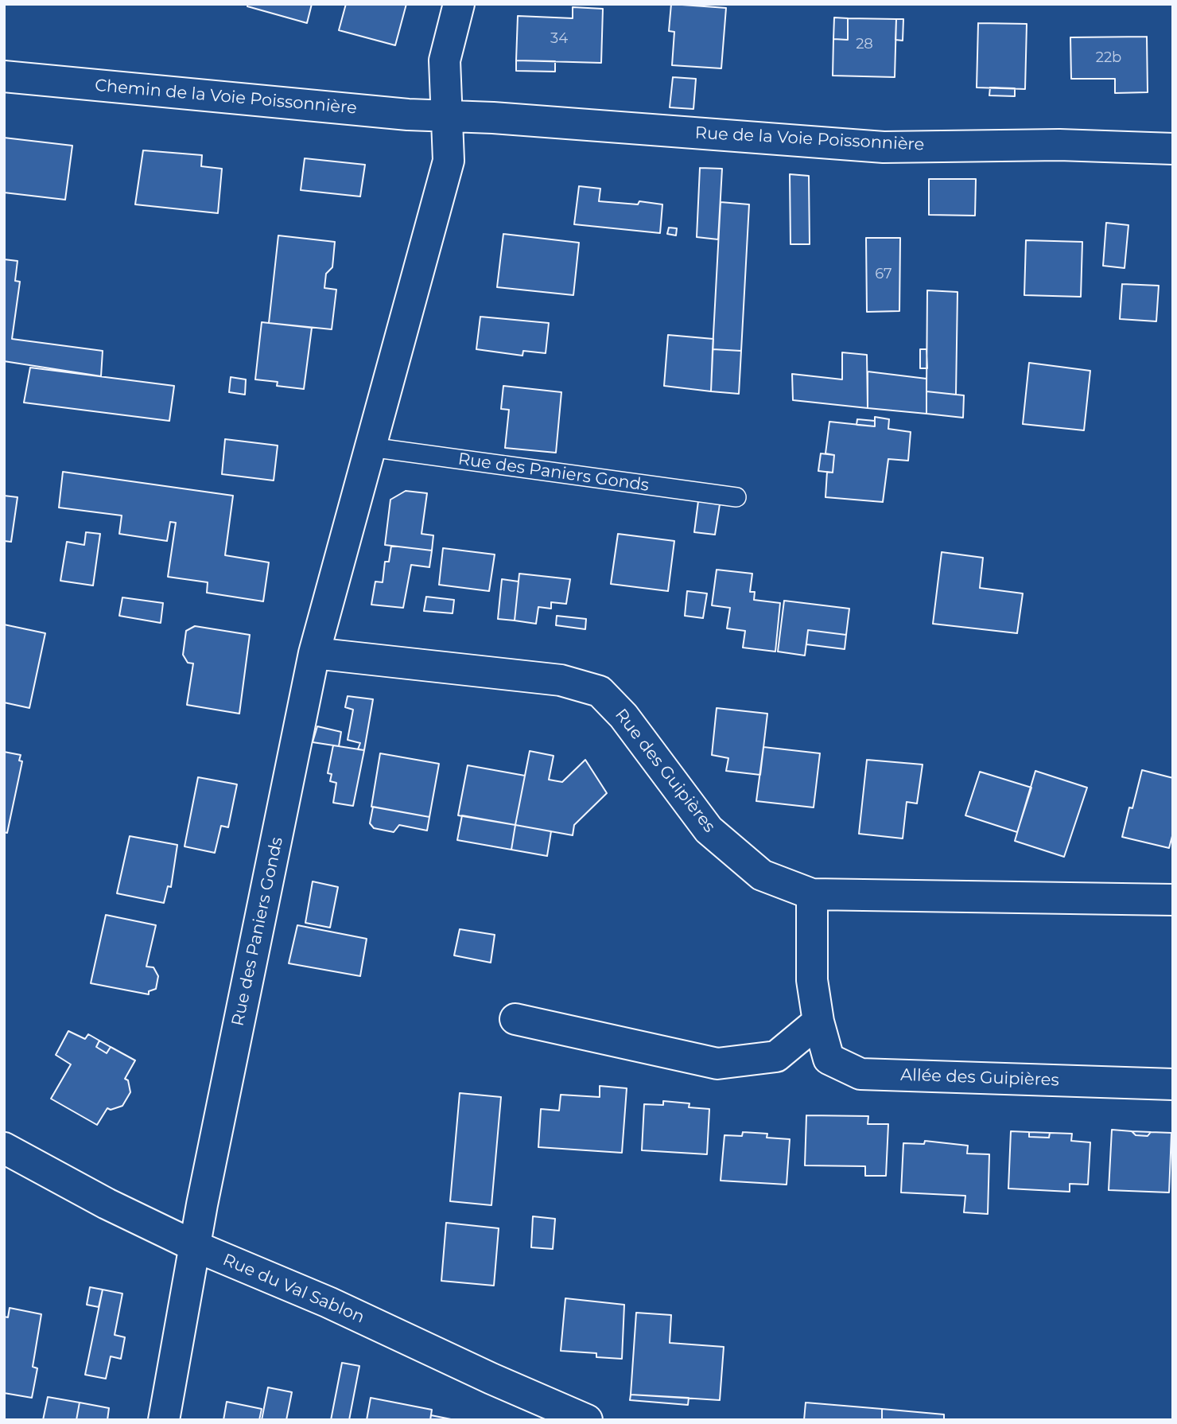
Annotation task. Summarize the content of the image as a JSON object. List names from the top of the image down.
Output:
{
  "streets": {
    "street": [
      "Chemin de la Voie Poissonnière",
      "Rue de la Voie Poissonnière",
      "Rue des Paniers Gonds",
      "Rue des Guipières",
      "Allée des Guipières",
      "Rue du Val Sablon"
    ]
  },
  "crossings": [
    ["Chemin de la Voie Poissonnière", "Rue de la Voie Poissonnière"],
    ["Chemin de la Voie Poissonnière", "Rue des Paniers Gonds"],
    ["Rue de la Voie Poissonnière", "Rue des Paniers Gonds"],
    ["Rue des Paniers Gonds", "Rue des Guipières"],
    ["Rue des Paniers Gonds", "Rue du Val Sablon"],
    ["Rue des Guipières", "Allée des Guipières"]
  ],
  "house_numbers": [
    "34",
    "28",
    "22b",
    "67"
  ]
}
